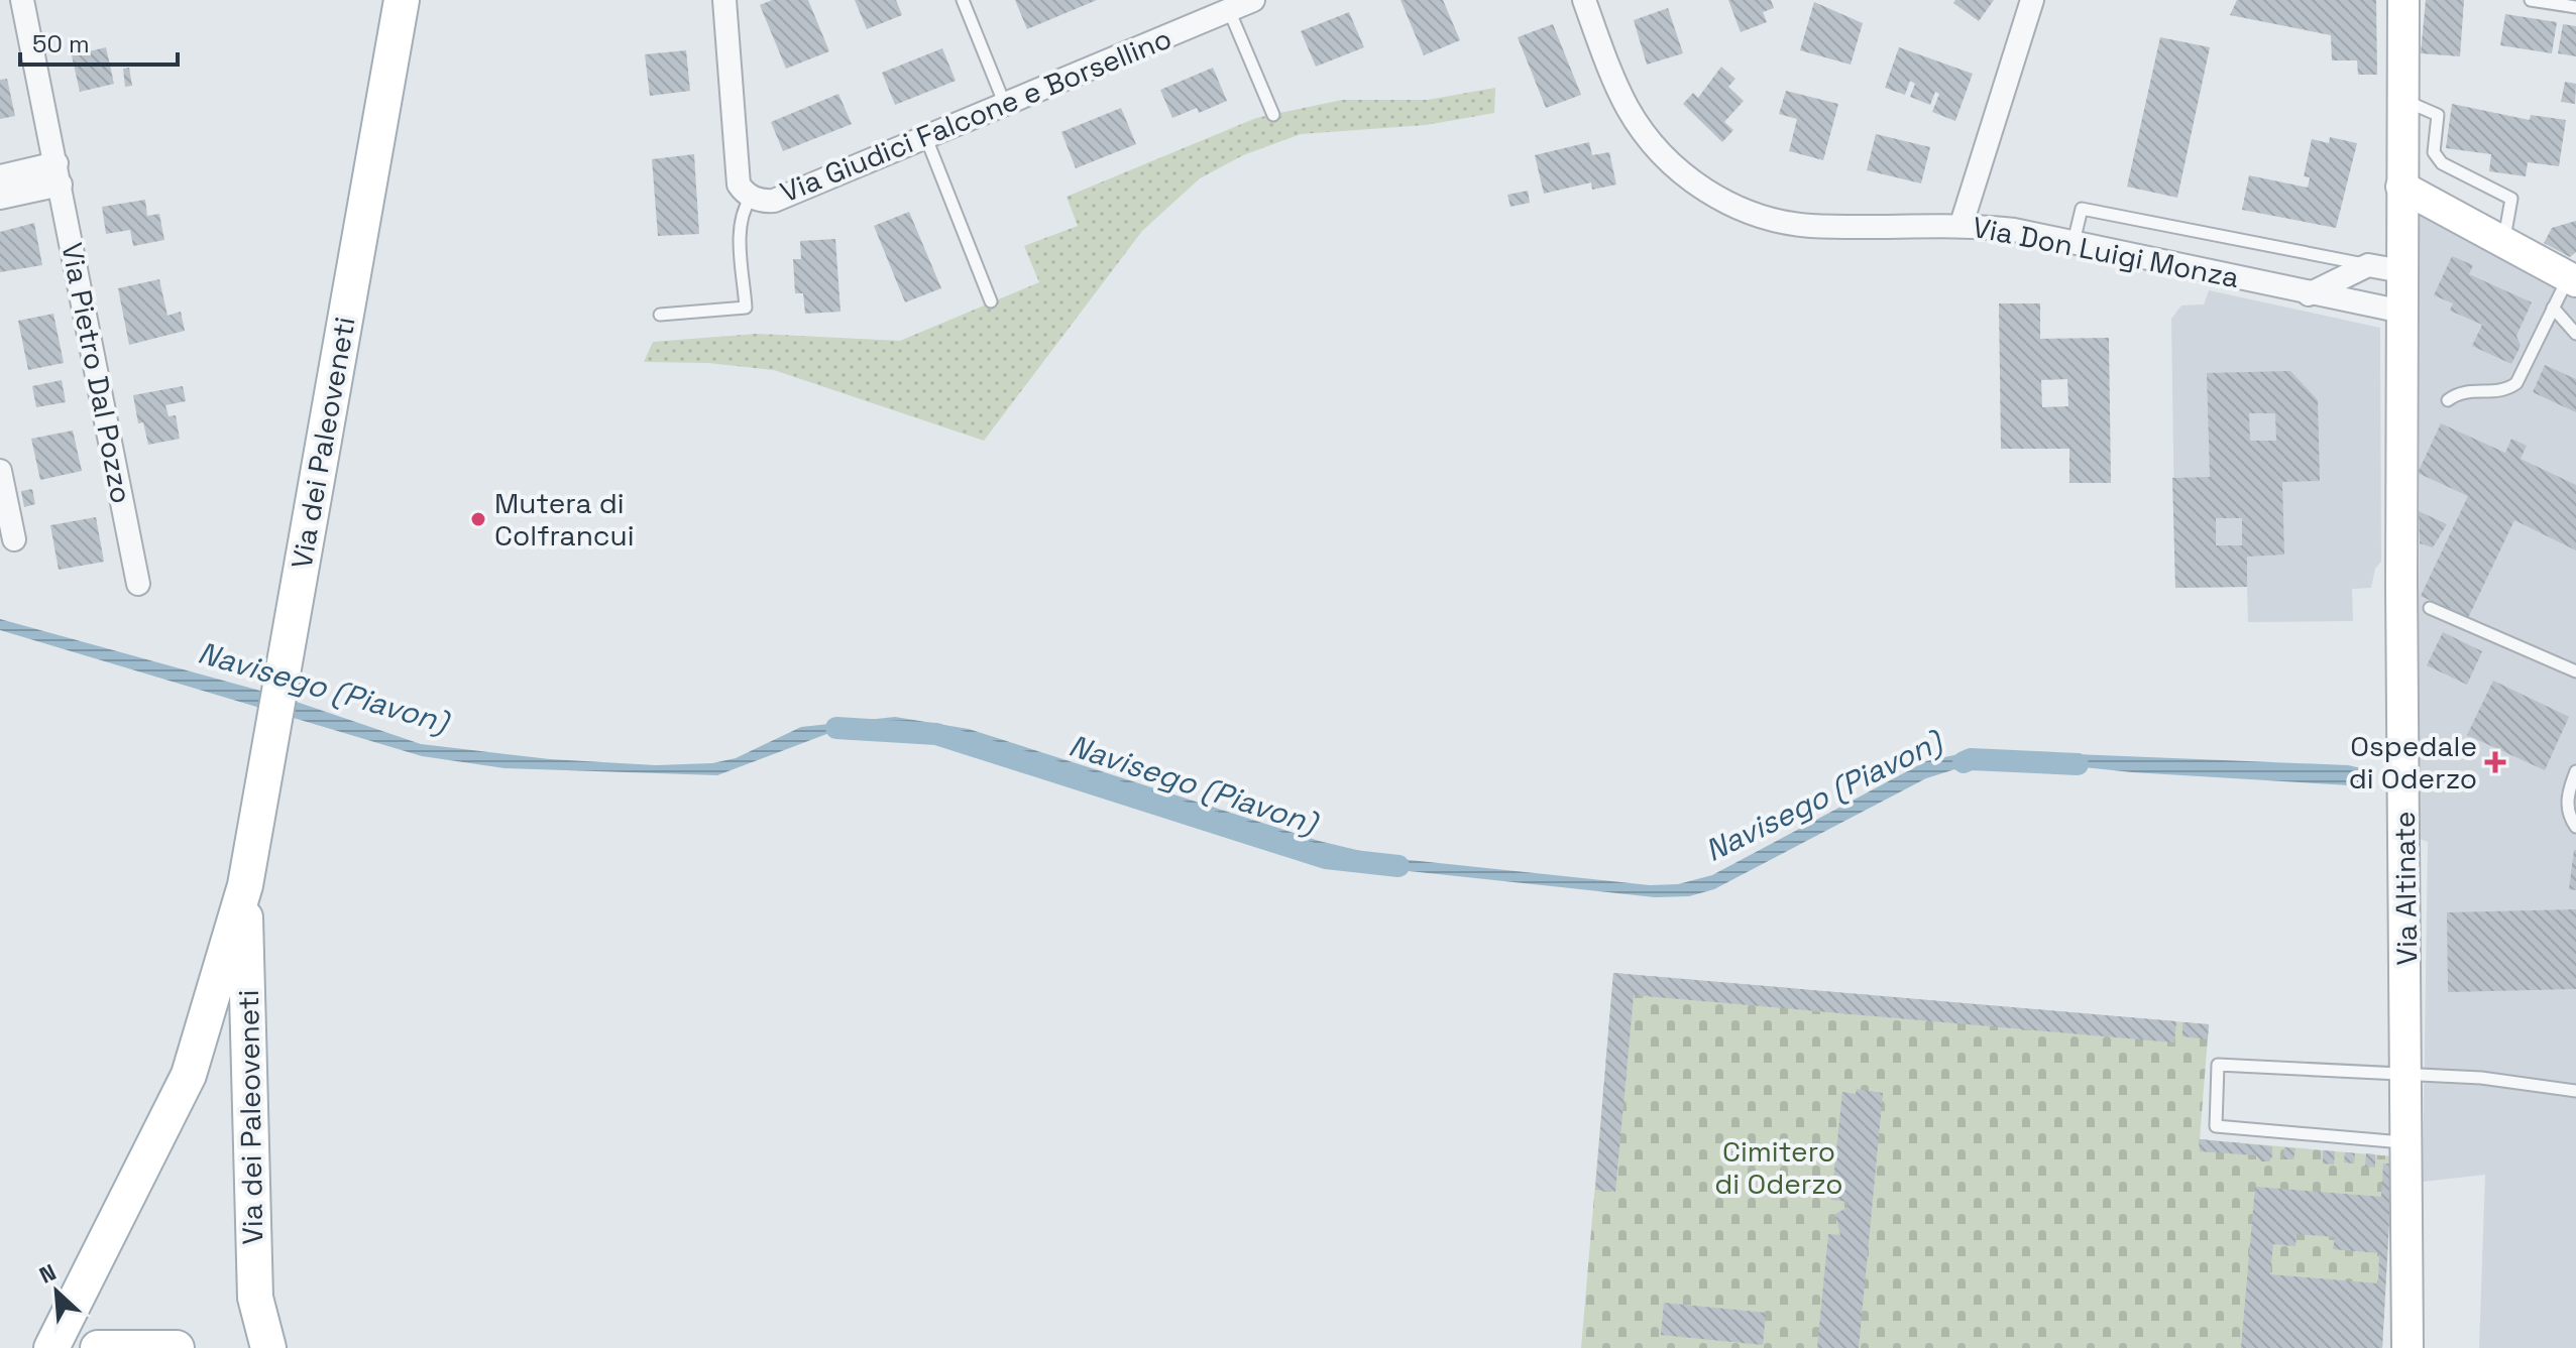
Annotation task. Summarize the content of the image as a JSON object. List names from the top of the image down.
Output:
{
  "streets": {
    "main road": ["Via dei Paleoveneti"],
    "street": [
      "Via Giudici Falcone e Borsellino",
      "Via Don Luigi Monza",
      "Via Pietro Dal Pozzo",
      "Via Altinate"
    ]
  },
  "crossings": [
    ["Via Don Luigi Monza", "Via Altinate"]
  ],
  "water": ["Navisego (Piavon)"],
  "parks": ["Cimitero di Oderzo"],
  "places": {
    "other": ["Mutera di Colfrancui"],
    "health": ["Ospedale di Oderzo"]
  },
  "scale_bar": "50 m",
  "north": "top left"
}
